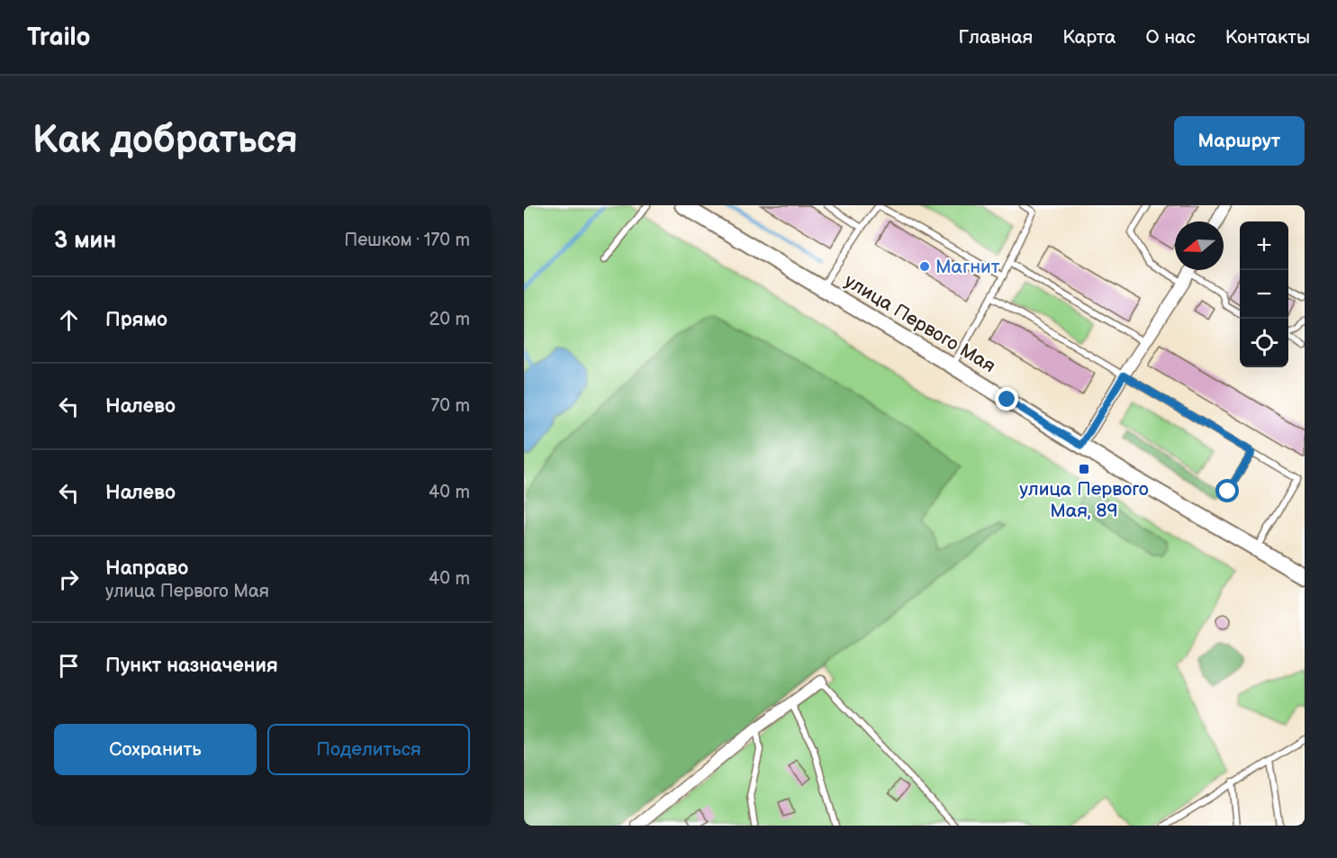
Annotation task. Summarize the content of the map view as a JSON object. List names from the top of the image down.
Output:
{
  "streets": {
    "street": ["улица Первого Мая"]
  },
  "places": {
    "other": ["Магнит"],
    "transit": ["улица Первого Мая, 89"]
  },
  "north": "left",
  "page": {
    "header": "Trailo",
    "nav": [
      "Главная",
      "Карта",
      "О нас",
      "Контакты"
    ],
    "buttons": [
      "Маршрут",
      ["Сохранить", "Поделиться"]
    ],
    "title": "Как добраться",
    "heading": ["3 мин", "Пешком · 170 m"],
    "map_buttons": ["+", "−"],
    "list": [
      ["Прямо", "20 m"],
      ["Налево", "70 m"],
      ["Налево", "40 m"],
      ["Направо", "улица Первого Мая", "40 m"],
      "Пункт назначения"
    ]
  }
}
